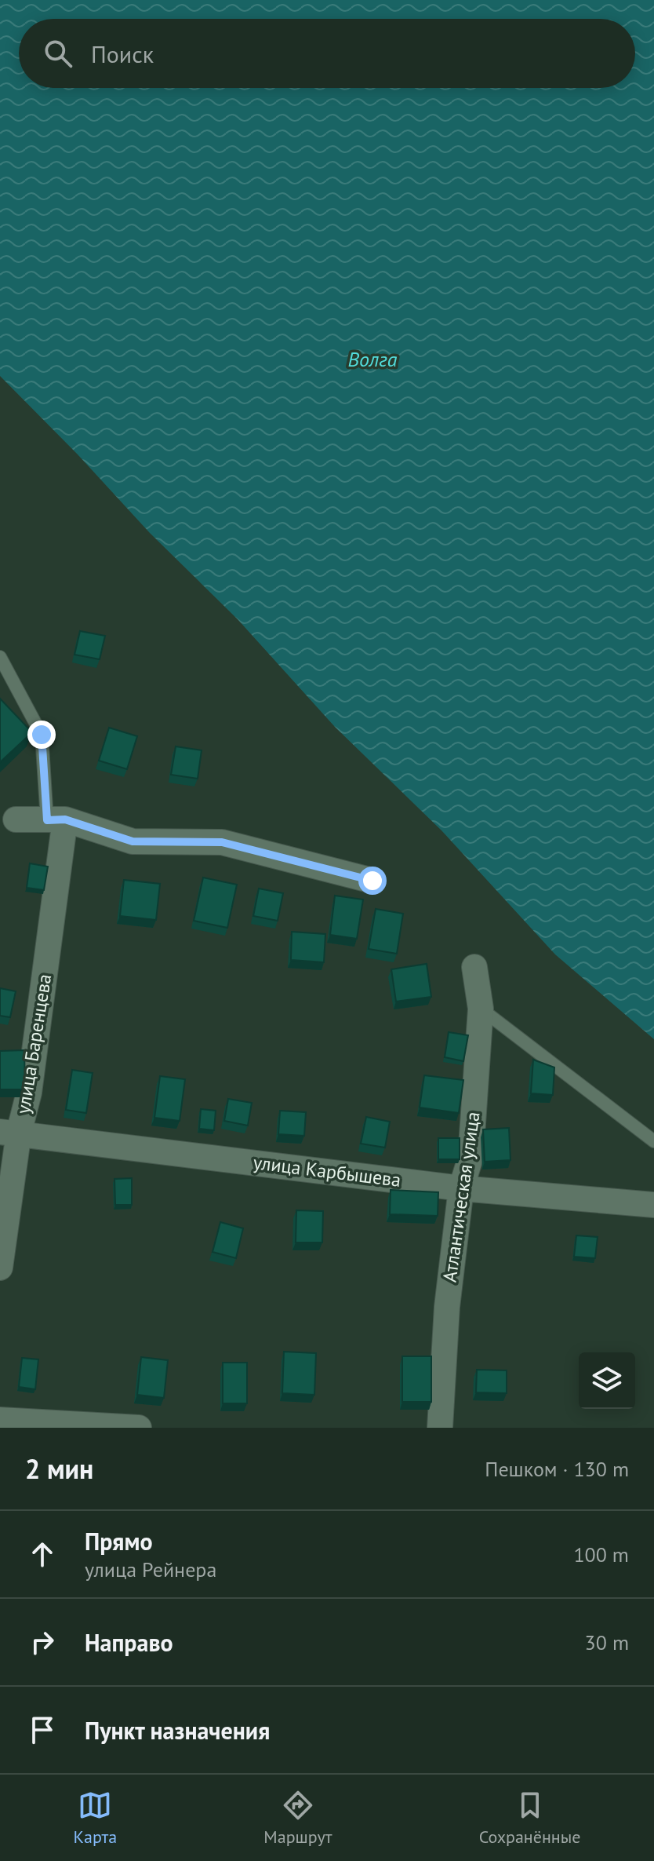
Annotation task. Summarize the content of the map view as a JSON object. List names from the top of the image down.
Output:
{
  "streets": {
    "street": ["улица Баренцева", "улица Карбышева", "Атлантическая улица"]
  },
  "crossings": [
    ["улица Баренцева", "улица Карбышева"],
    ["улица Карбышева", "Атлантическая улица"]
  ],
  "water": ["Волга"],
  "page": {
    "search": "Поиск",
    "heading": ["2 мин", "Пешком · 130 m"],
    "list": [
      ["Прямо", "улица Рейнера", "100 m"],
      ["Направо", "30 m"],
      "Пункт назначения"
    ],
    "nav": ["Карта", "Маршрут", "Сохранённые"]
  }
}
